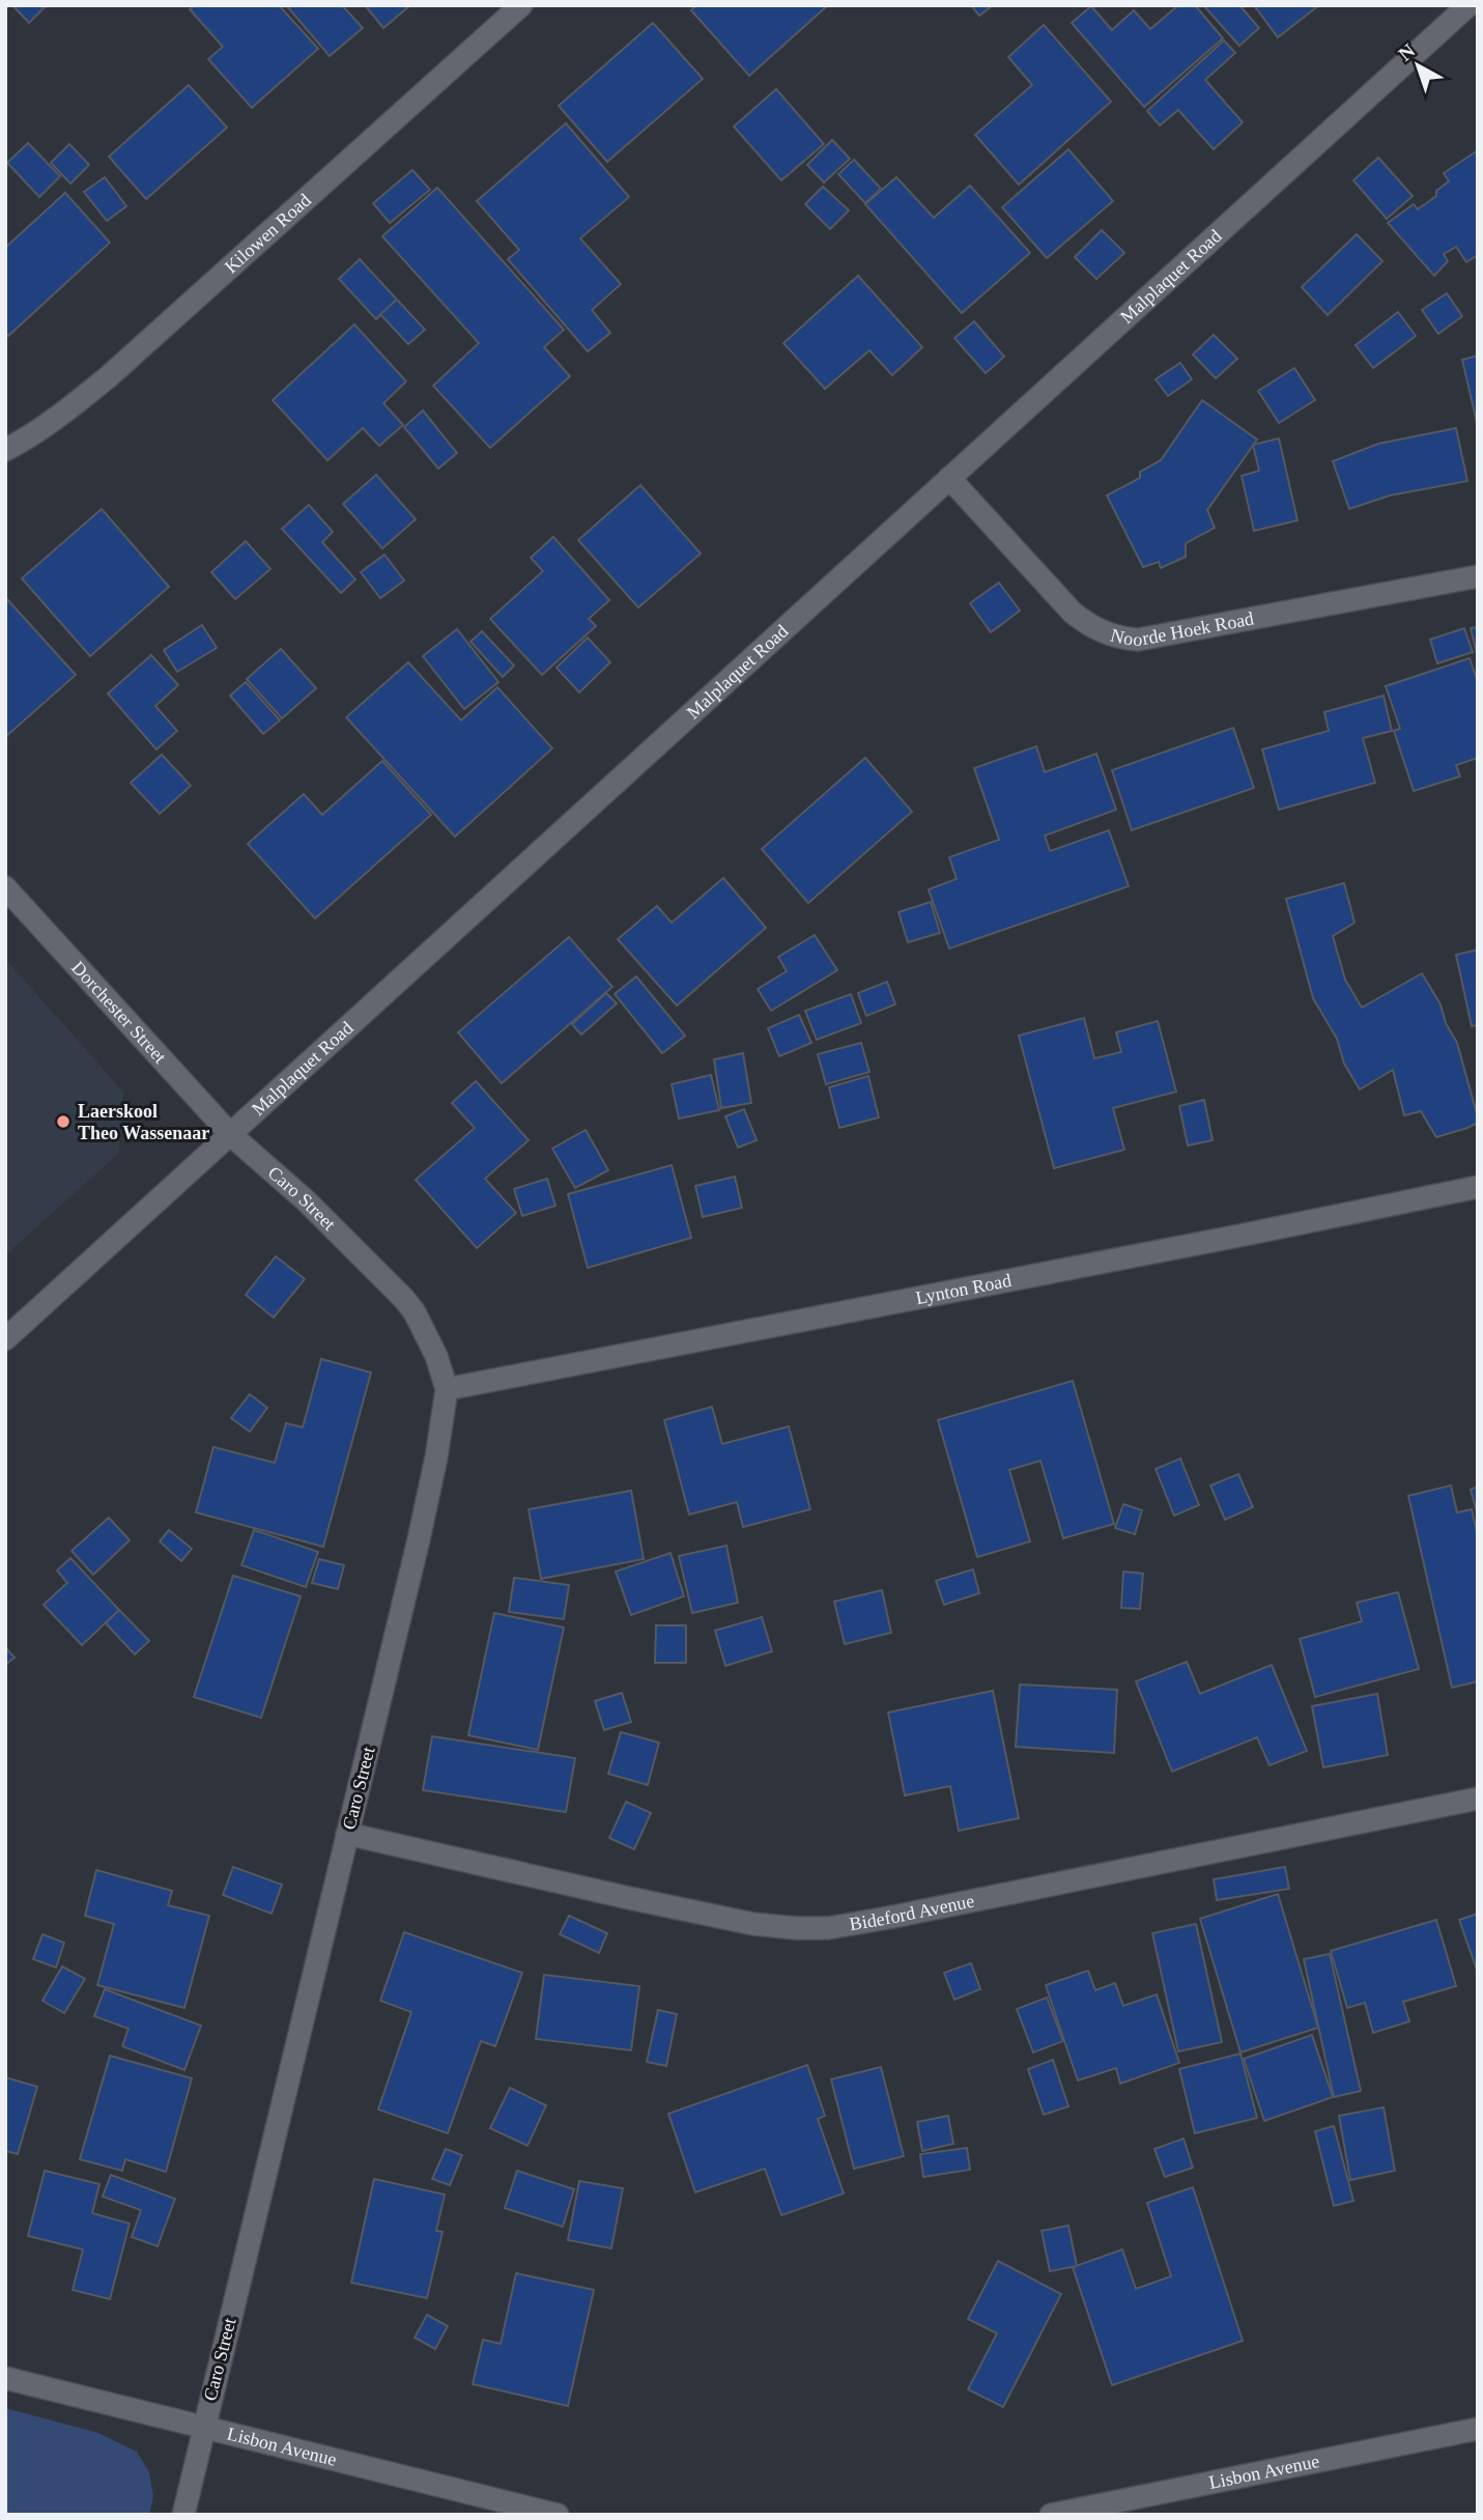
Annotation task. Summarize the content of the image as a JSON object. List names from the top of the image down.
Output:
{
  "streets": {
    "street": [
      "Kilowen Road",
      "Malplaquet Road",
      "Noorde Hoek Road",
      "Dorchester Street",
      "Caro Street",
      "Lynton Road",
      "Bideford Avenue",
      "Lisbon Avenue"
    ]
  },
  "crossings": [
    ["Malplaquet Road", "Noorde Hoek Road"],
    ["Malplaquet Road", "Dorchester Street"],
    ["Malplaquet Road", "Caro Street"],
    ["Dorchester Street", "Caro Street"],
    ["Caro Street", "Lynton Road"],
    ["Caro Street", "Bideford Avenue"],
    ["Caro Street", "Lisbon Avenue"]
  ],
  "places": ["Laerskool Theo Wassenaar"],
  "north": "top left"
}
